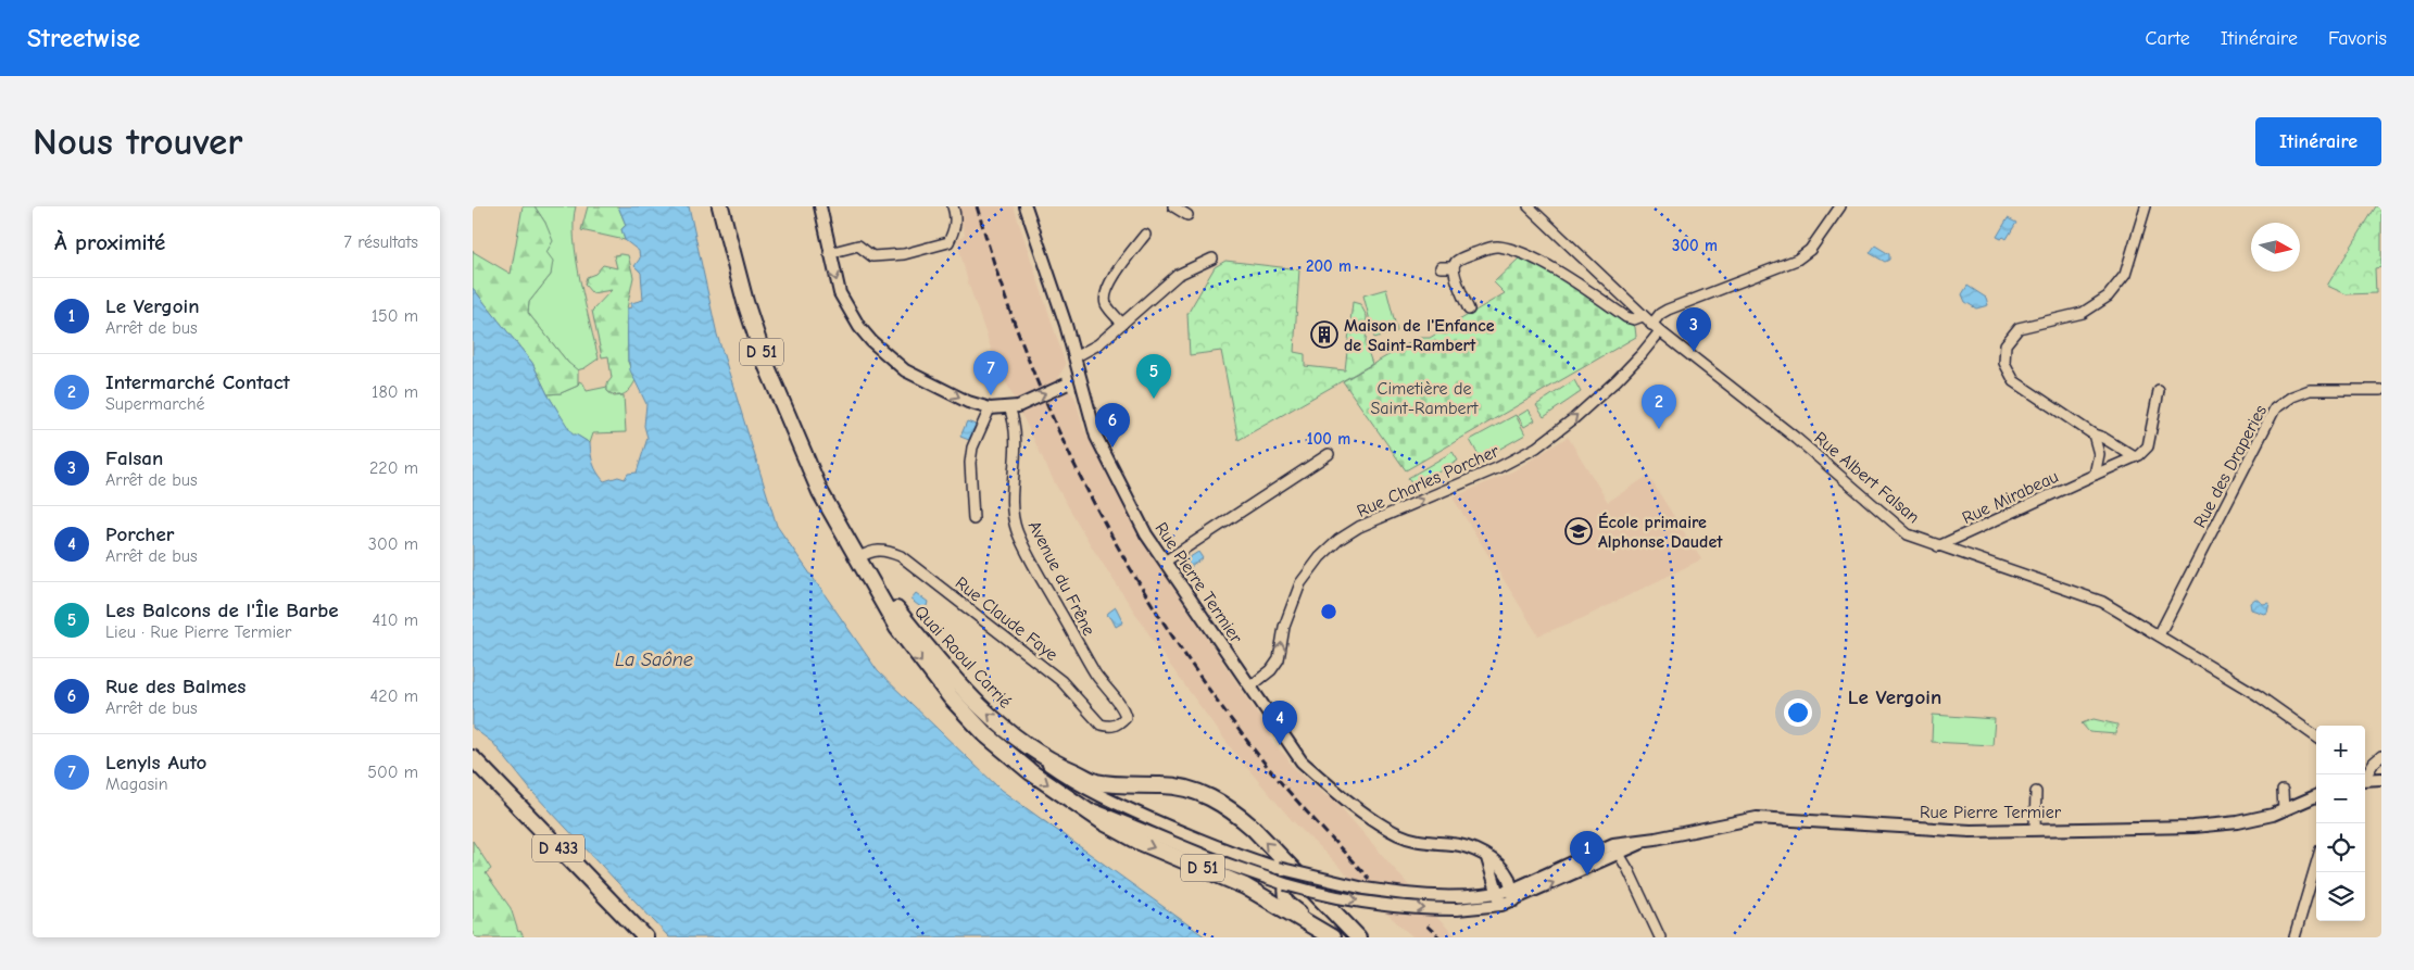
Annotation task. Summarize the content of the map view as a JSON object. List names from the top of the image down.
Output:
{
  "streets": {
    "main road": ["D 51", "Quai Raoul Carrié", "D 433"],
    "street": [
      "Rue des Draperies",
      "Rue Albert Falsan",
      "Rue Charles Porcher",
      "Rue Mirabeau",
      "Avenue du Frêne",
      "Rue Pierre Termier",
      "Rue Claude Faye"
    ]
  },
  "crossings": [
    ["Rue des Draperies", "Rue Albert Falsan"],
    ["Rue Albert Falsan", "Rue Charles Porcher"],
    ["Rue Albert Falsan", "Rue Mirabeau"],
    ["Rue Charles Porcher", "Rue Pierre Termier"],
    ["Avenue du Frêne", "Rue Claude Faye"],
    ["Rue Pierre Termier", "Quai Raoul Carrié"],
    ["Rue Claude Faye", "Quai Raoul Carrié"]
  ],
  "one_way": ["Rue Charles Porcher"],
  "districts": ["Le Vergoin"],
  "water": ["La Saône"],
  "parks": ["Cimetière de Saint-Rambert"],
  "places": {
    "building": ["Maison de l'Enfance de Saint-Rambert"],
    "school or university": ["École primaire Alphonse Daudet"]
  },
  "north": "right",
  "page": {
    "header": "Streetwise",
    "nav": ["Carte", "Itinéraire", "Favoris"],
    "buttons": "Itinéraire",
    "title": "Nous trouver",
    "heading": ["À proximité", "7 résultats"],
    "list": [
      {
        "mark": "1",
        "name": "Le Vergoin",
        "note": "Arrêt de bus",
        "value": "150 m"
      },
      {
        "mark": "2",
        "name": "Intermarché Contact",
        "note": "Supermarché",
        "value": "180 m"
      },
      {
        "mark": "3",
        "name": "Falsan",
        "note": "Arrêt de bus",
        "value": "220 m"
      },
      {
        "mark": "4",
        "name": "Porcher",
        "note": "Arrêt de bus",
        "value": "300 m"
      },
      {
        "mark": "5",
        "name": "Les Balcons de l'Île Barbe",
        "note": "Lieu · Rue Pierre Termier",
        "value": "410 m"
      },
      {
        "mark": "6",
        "name": "Rue des Balmes",
        "note": "Arrêt de bus",
        "value": "420 m"
      },
      {
        "mark": "7",
        "name": "Lenyls Auto",
        "note": "Magasin",
        "value": "500 m"
      }
    ],
    "pins": [
      "3",
      "7",
      "5",
      "2",
      "6",
      "4",
      "1"
    ],
    "map_buttons": ["+", "−"]
  },
  "rings": ["300 m", "200 m", "100 m"]
}
